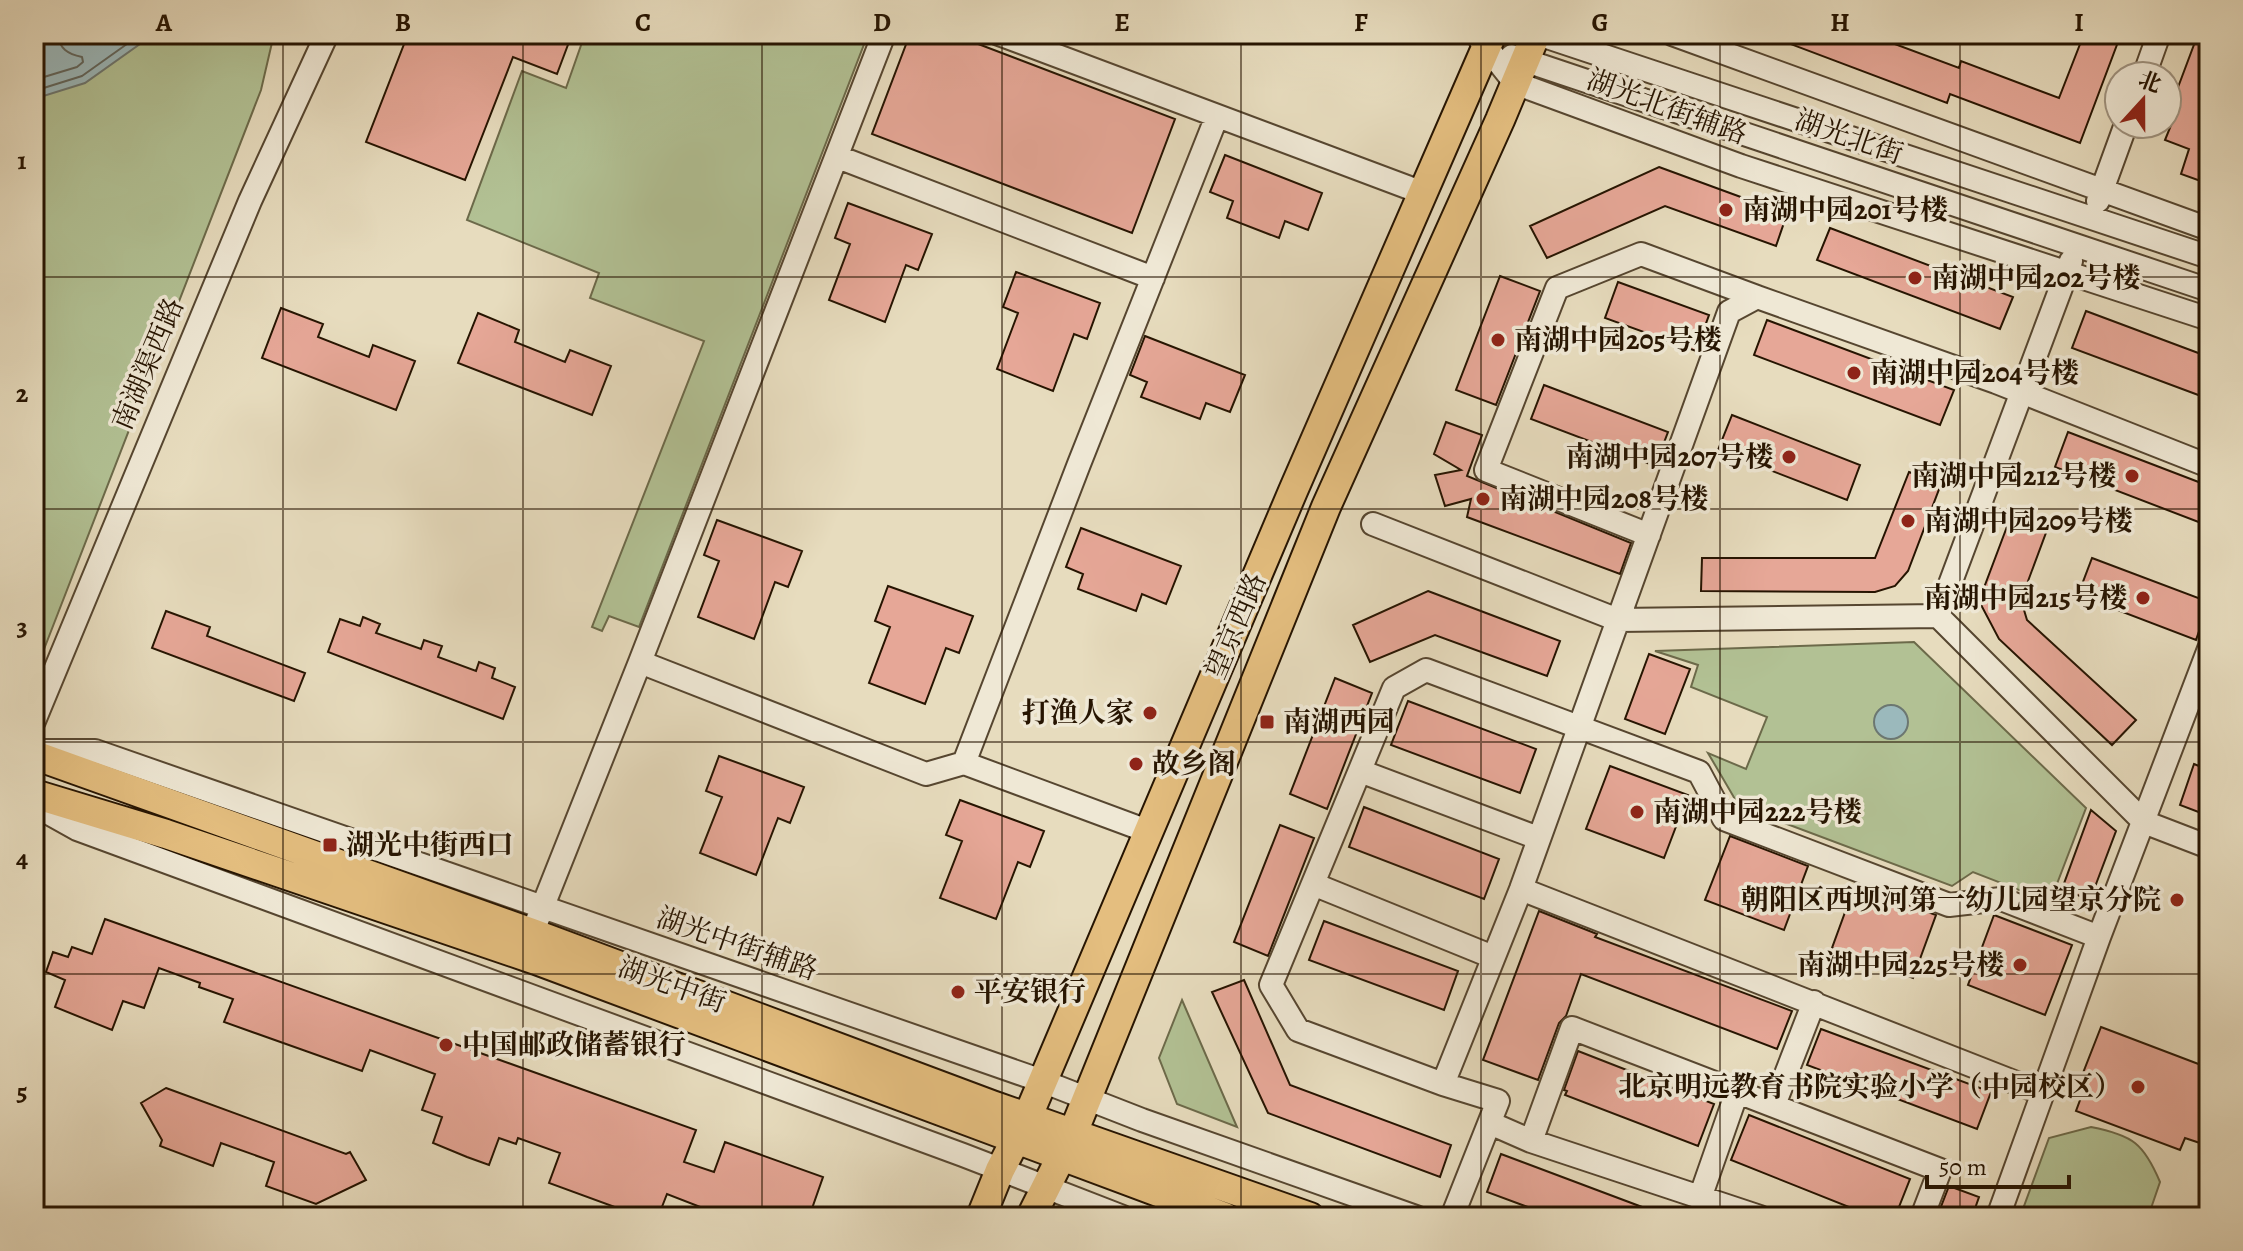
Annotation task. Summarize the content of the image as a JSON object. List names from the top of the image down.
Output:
{
  "streets": {
    "main road": ["望京西路", "湖光中街"],
    "street": [
      "湖光北街辅路",
      "湖光北街",
      "南湖渠西路",
      "湖光中街辅路"
    ]
  },
  "crossings": [
    ["湖光北街辅路", "湖光北街"],
    ["湖光北街辅路", "望京西路"],
    ["湖光北街", "望京西路"],
    ["望京西路", "湖光中街辅路"],
    ["望京西路", "湖光中街"],
    ["湖光中街辅路", "湖光中街"]
  ],
  "places": {
    "other": [
      "南湖中园201号楼",
      "南湖中园202号楼",
      "南湖中园205号楼",
      "南湖中园204号楼",
      "南湖中园207号楼",
      "南湖中园212号楼",
      "南湖中园208号楼",
      "南湖中园209号楼",
      "南湖中园215号楼",
      "打渔人家",
      "故乡阁",
      "南湖中园222号楼",
      "朝阳区西坝河第一幼儿园望京分院",
      "南湖中园225号楼",
      "平安银行",
      "中国邮政储蓄银行",
      "北京明远教育书院实验小学（中园校区）"
    ],
    "transit": ["南湖西园", "湖光中街西口"]
  },
  "scale_bar": "50 m",
  "north": "top",
  "grid": {
    "columns": [
      "A",
      "B",
      "C",
      "D",
      "E",
      "F",
      "G",
      "H",
      "I"
    ],
    "rows": [
      "1",
      "2",
      "3",
      "4",
      "5"
    ]
  }
}
